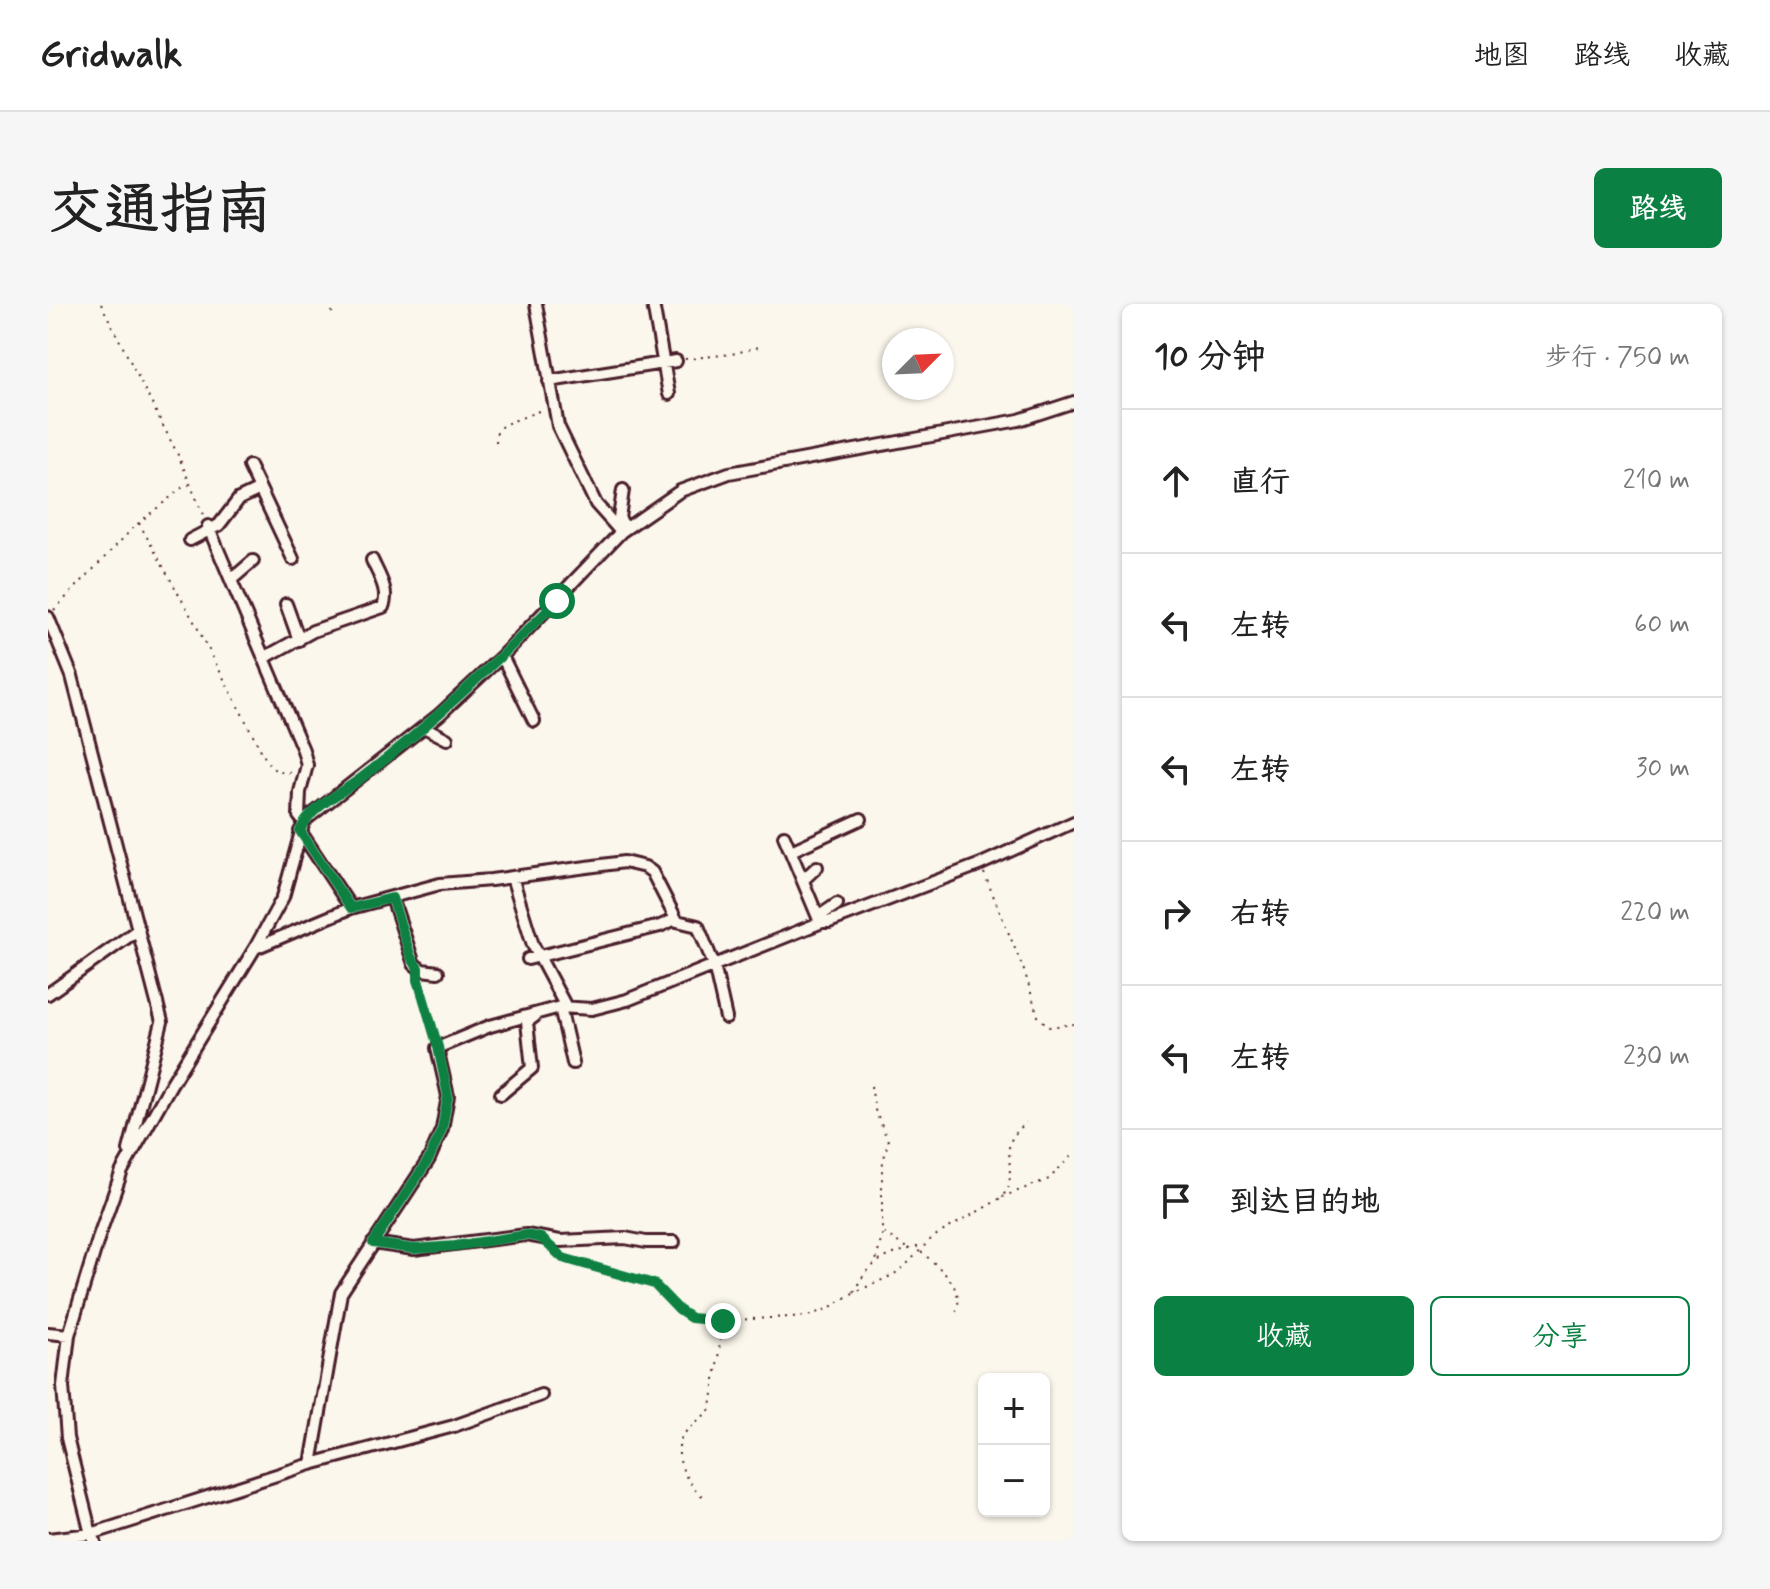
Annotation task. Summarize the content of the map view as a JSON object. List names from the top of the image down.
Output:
{
  "north": "top right",
  "page": {
    "header": "Gridwalk",
    "nav": ["地图", "路线", "收藏"],
    "buttons": [
      "路线",
      ["收藏", "分享"]
    ],
    "title": "交通指南",
    "heading": ["10 分钟", "步行 · 750 m"],
    "list": [
      ["直行", "210 m"],
      ["左转", "60 m"],
      ["左转", "30 m"],
      ["右转", "220 m"],
      ["左转", "230 m"],
      "到达目的地"
    ],
    "map_buttons": ["+", "−"]
  }
}
